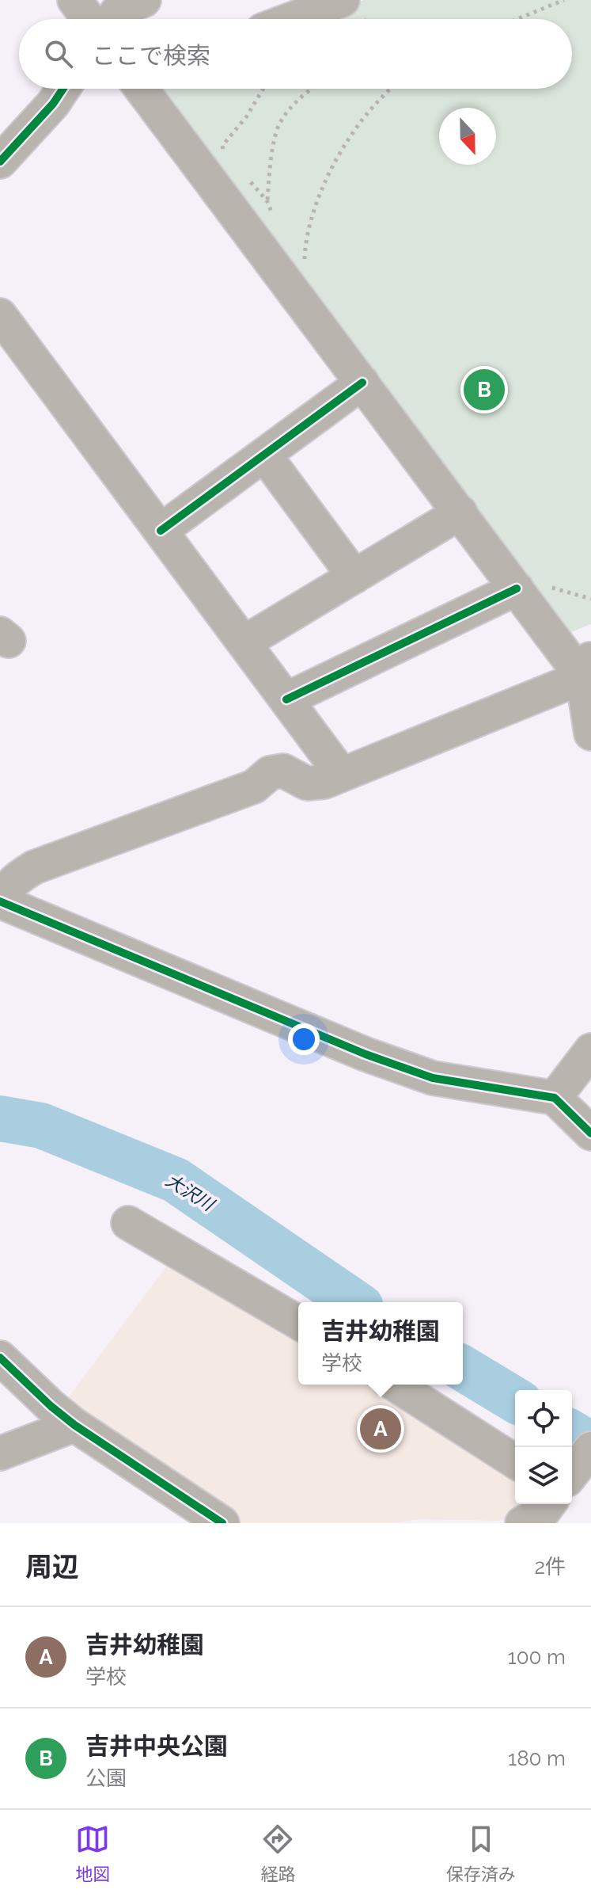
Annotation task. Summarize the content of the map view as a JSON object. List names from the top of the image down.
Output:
{
  "water": ["大沢川"],
  "north": "bottom",
  "page": {
    "search": "ここで検索",
    "pins": ["B", "A"],
    "popup": ["吉井幼稚園", "学校"],
    "heading": ["周辺", "2件"],
    "list": [
      {
        "mark": "A",
        "name": "吉井幼稚園",
        "note": "学校",
        "value": "100 m"
      },
      {
        "mark": "B",
        "name": "吉井中央公園",
        "note": "公園",
        "value": "180 m"
      }
    ],
    "nav": ["地図", "経路", "保存済み"]
  }
}
